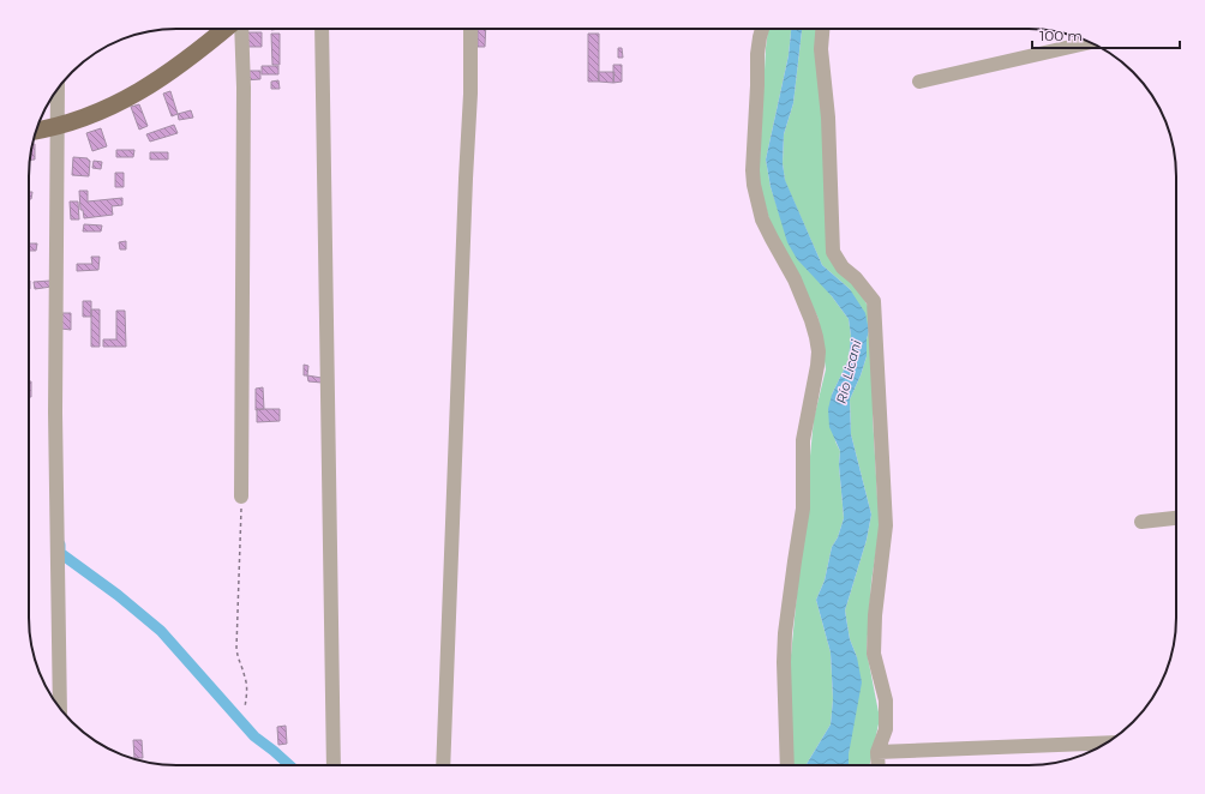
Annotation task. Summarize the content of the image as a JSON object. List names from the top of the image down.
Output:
{
  "water": ["Río Licani"],
  "scale_bar": "100 m"
}
